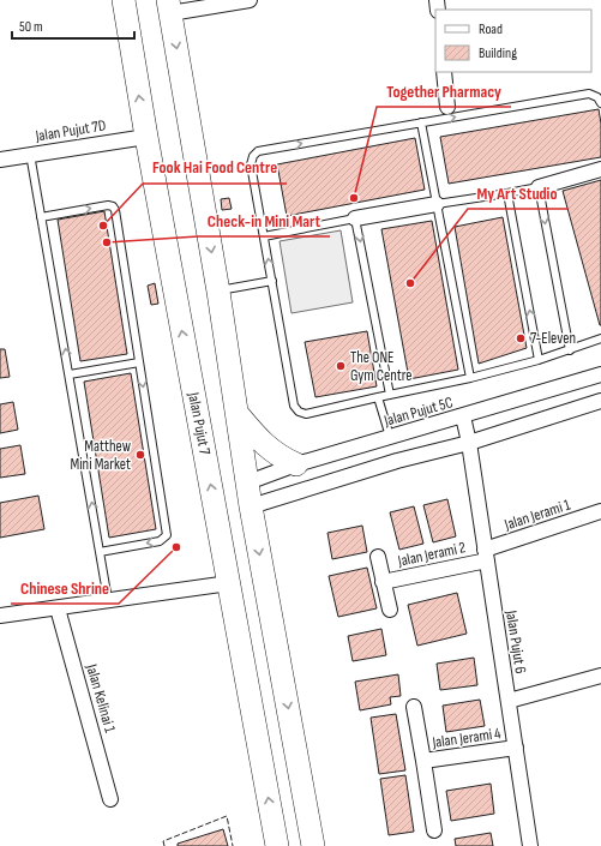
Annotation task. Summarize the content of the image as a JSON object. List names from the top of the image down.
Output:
{
  "streets": {
    "main road": ["Jalan Pujut 7"],
    "street": [
      "Jalan Pujut 7D",
      "Jalan Pujut 5C",
      "Jalan Jerami 1",
      "Jalan Jerami 2",
      "Jalan Pujut 6",
      "Jalan Kelinai 1",
      "Jalan Jerami 4"
    ]
  },
  "crossings": [
    ["Jalan Pujut 7D", "Jalan Pujut 7"],
    ["Jalan Pujut 5C", "Jalan Pujut 6"],
    ["Jalan Jerami 1", "Jalan Jerami 2"],
    ["Jalan Jerami 1", "Jalan Pujut 6"],
    ["Jalan Jerami 2", "Jalan Pujut 6"],
    ["Jalan Pujut 6", "Jalan Jerami 4"]
  ],
  "places": [
    "Together Pharmacy",
    "Fook Hai Food Centre",
    "Check-in Mini Mart",
    "My Art Studio",
    "7-Eleven",
    "The ONE Gym Centre",
    "Matthew Mini Market",
    "Chinese Shrine"
  ],
  "legend": ["Road", "Building"],
  "scale_bar": "50 m"
}
